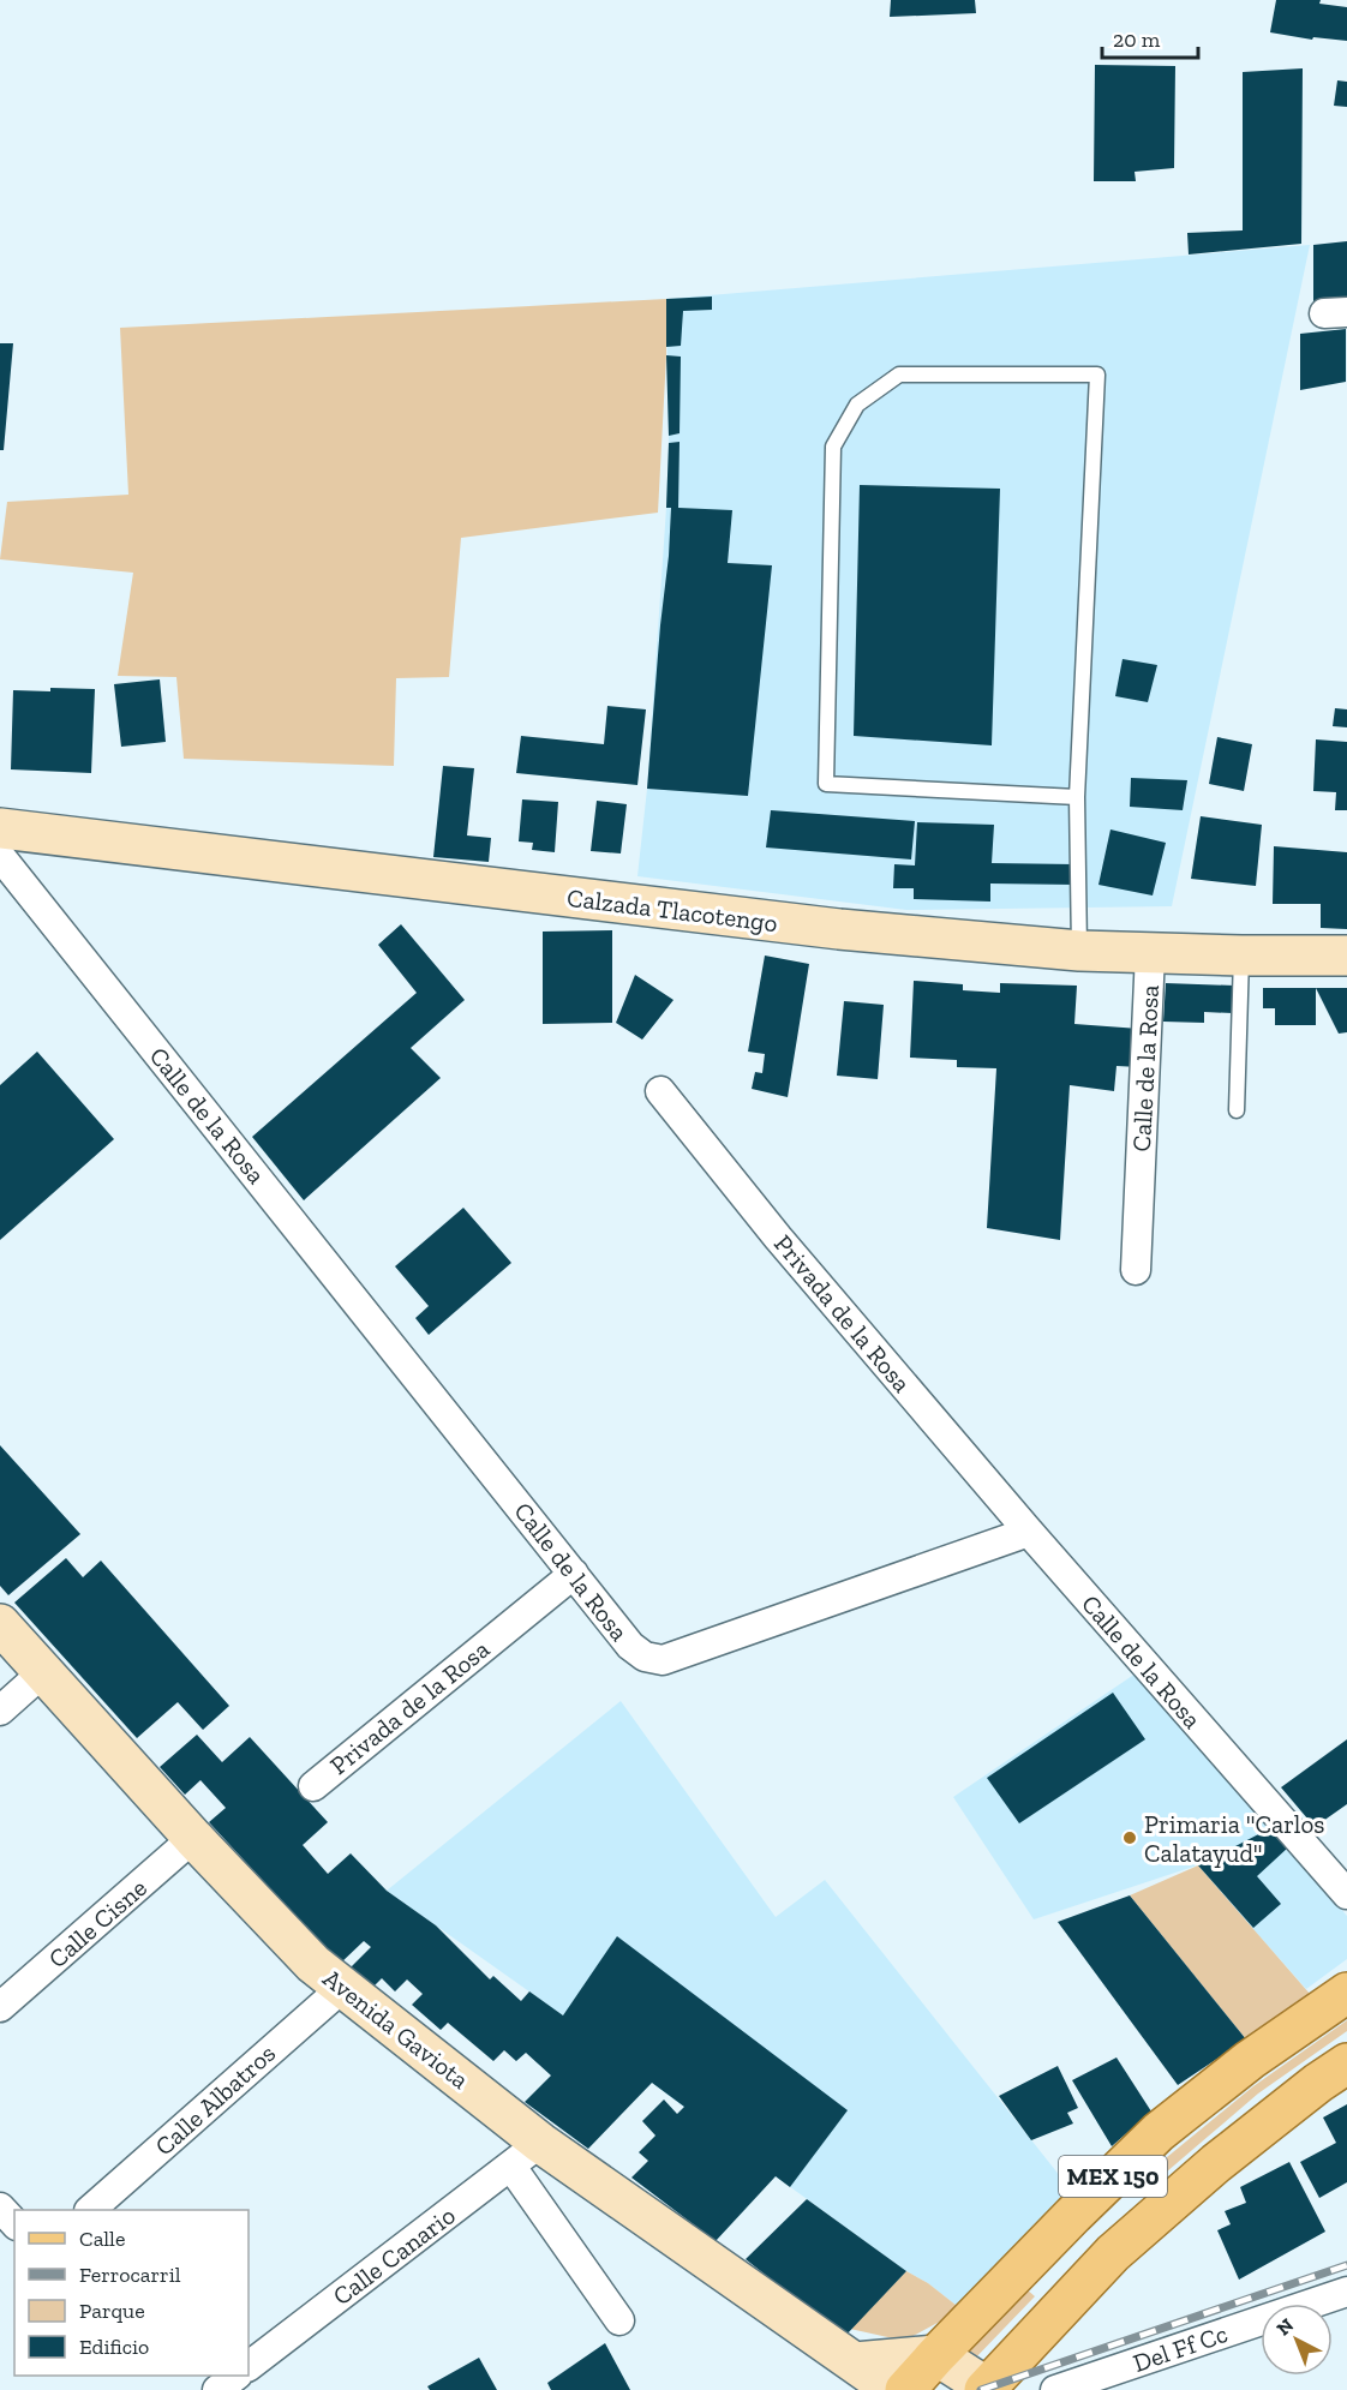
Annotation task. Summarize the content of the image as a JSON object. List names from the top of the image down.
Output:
{
  "streets": {
    "main road": ["MEX 150"],
    "street": [
      "Calzada Tlacotengo",
      "Calle de la Rosa",
      "Privada de la Rosa",
      "Calle Cisne",
      "Avenida Gaviota",
      "Calle Albatros",
      "Calle Canario",
      "Del Ff Cc"
    ]
  },
  "crossings": [
    ["Calzada Tlacotengo", "Calle de la Rosa"],
    ["Calle de la Rosa", "Privada de la Rosa"],
    ["Calle Cisne", "Avenida Gaviota"],
    ["Avenida Gaviota", "Calle Albatros"],
    ["Avenida Gaviota", "Calle Canario"]
  ],
  "places": ["Primaria \"Carlos Calatayud\""],
  "legend": [
    "Calle",
    "Ferrocarril",
    "Parque",
    "Edificio"
  ],
  "scale_bar": "20 m",
  "north": "top left"
}
